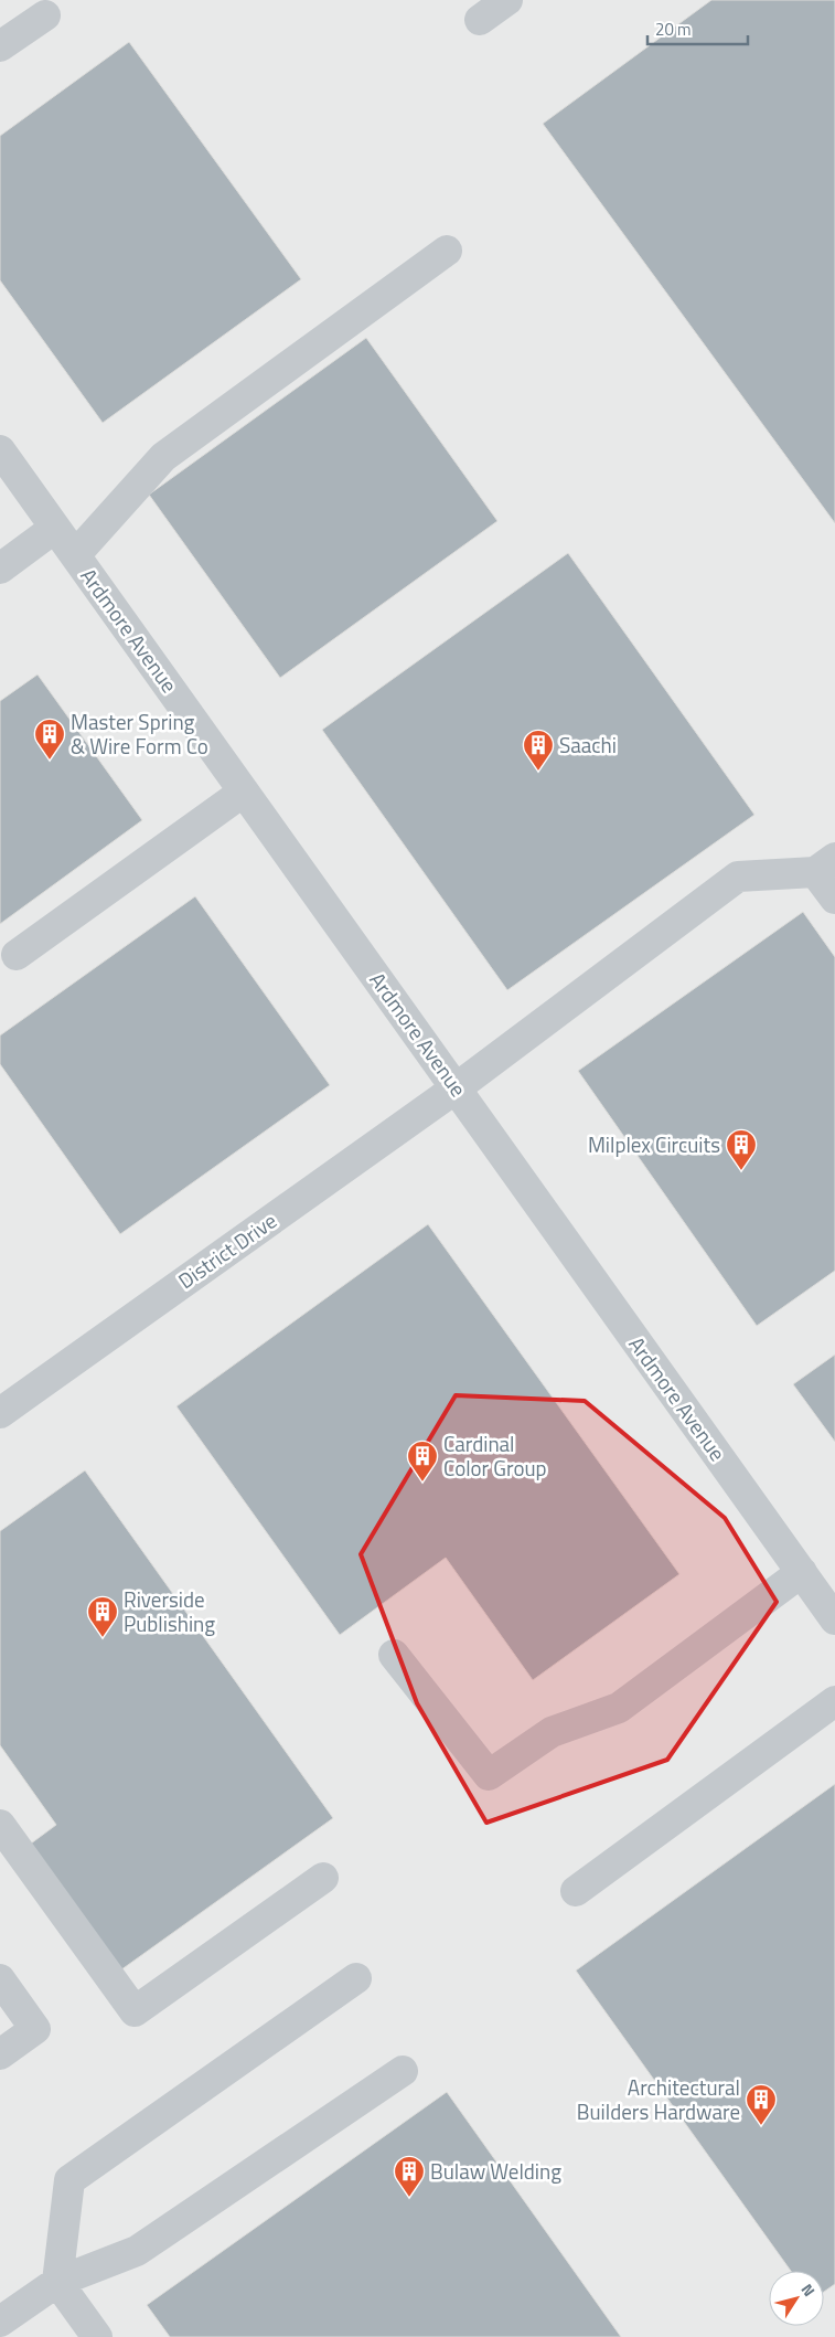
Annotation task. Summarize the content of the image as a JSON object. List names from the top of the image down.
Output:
{
  "streets": {
    "street": ["Ardmore Avenue", "District Drive"]
  },
  "crossings": [
    ["Ardmore Avenue", "District Drive"]
  ],
  "places": {
    "building": [
      "Master Spring & Wire Form Co",
      "Saachi",
      "Milplex Circuits",
      "Cardinal Color Group",
      "Riverside Publishing",
      "Architectural Builders Hardware",
      "Bulaw Welding"
    ]
  },
  "scale_bar": "20 m",
  "north": "top right"
}
